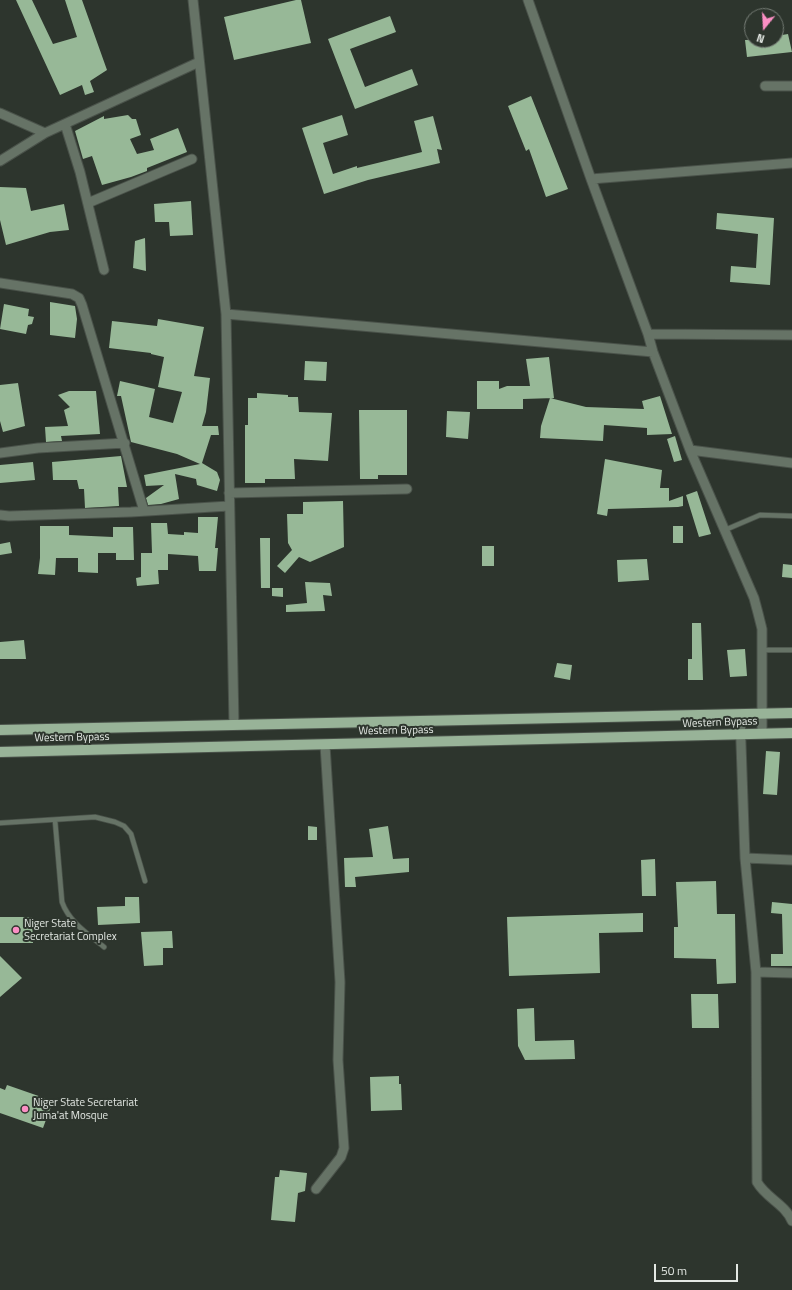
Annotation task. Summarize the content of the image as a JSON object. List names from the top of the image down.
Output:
{
  "streets": {
    "main road": ["Western Bypass"]
  },
  "places": ["Niger State Secretariat Complex", "Niger State Secretariat Juma'at Mosque"],
  "scale_bar": "50 m",
  "north": "bottom"
}
